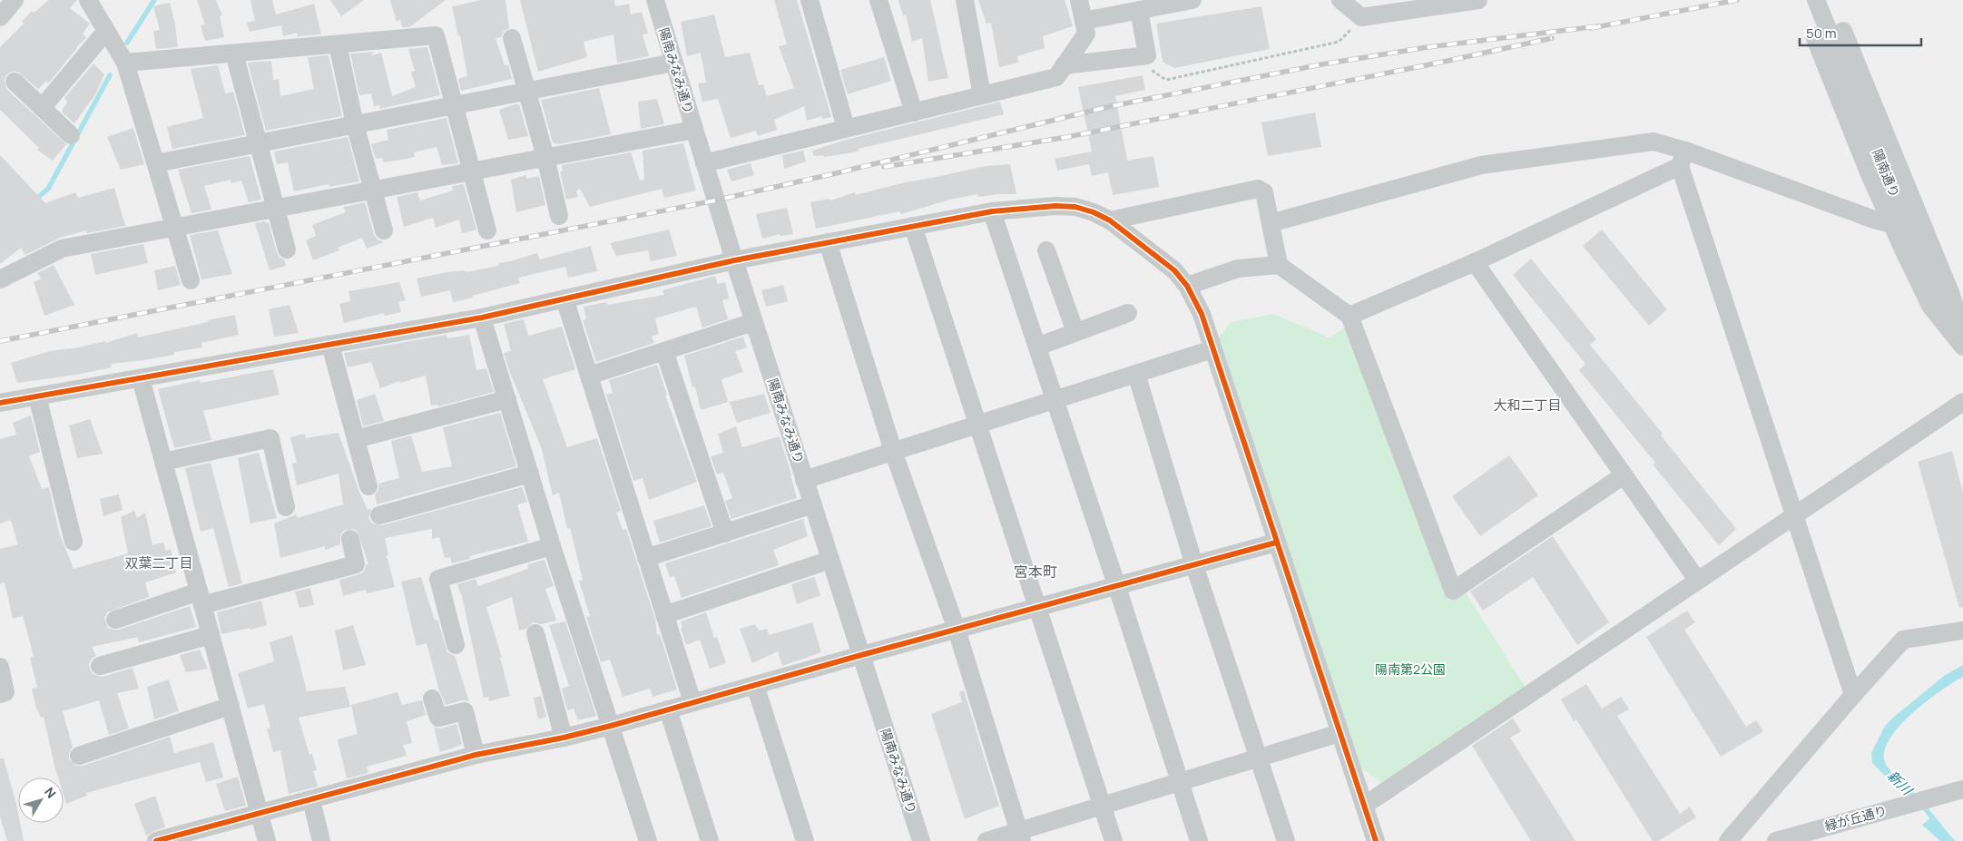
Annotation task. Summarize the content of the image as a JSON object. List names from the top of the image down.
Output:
{
  "streets": {
    "street": ["陽南みなみ通り", "陽南通り", "緑が丘通り"]
  },
  "districts": ["大和二丁目", "双葉二丁目", "宮本町"],
  "water": ["新川"],
  "parks": ["陽南第2公園"],
  "scale_bar": "50 m",
  "north": "top right"
}
